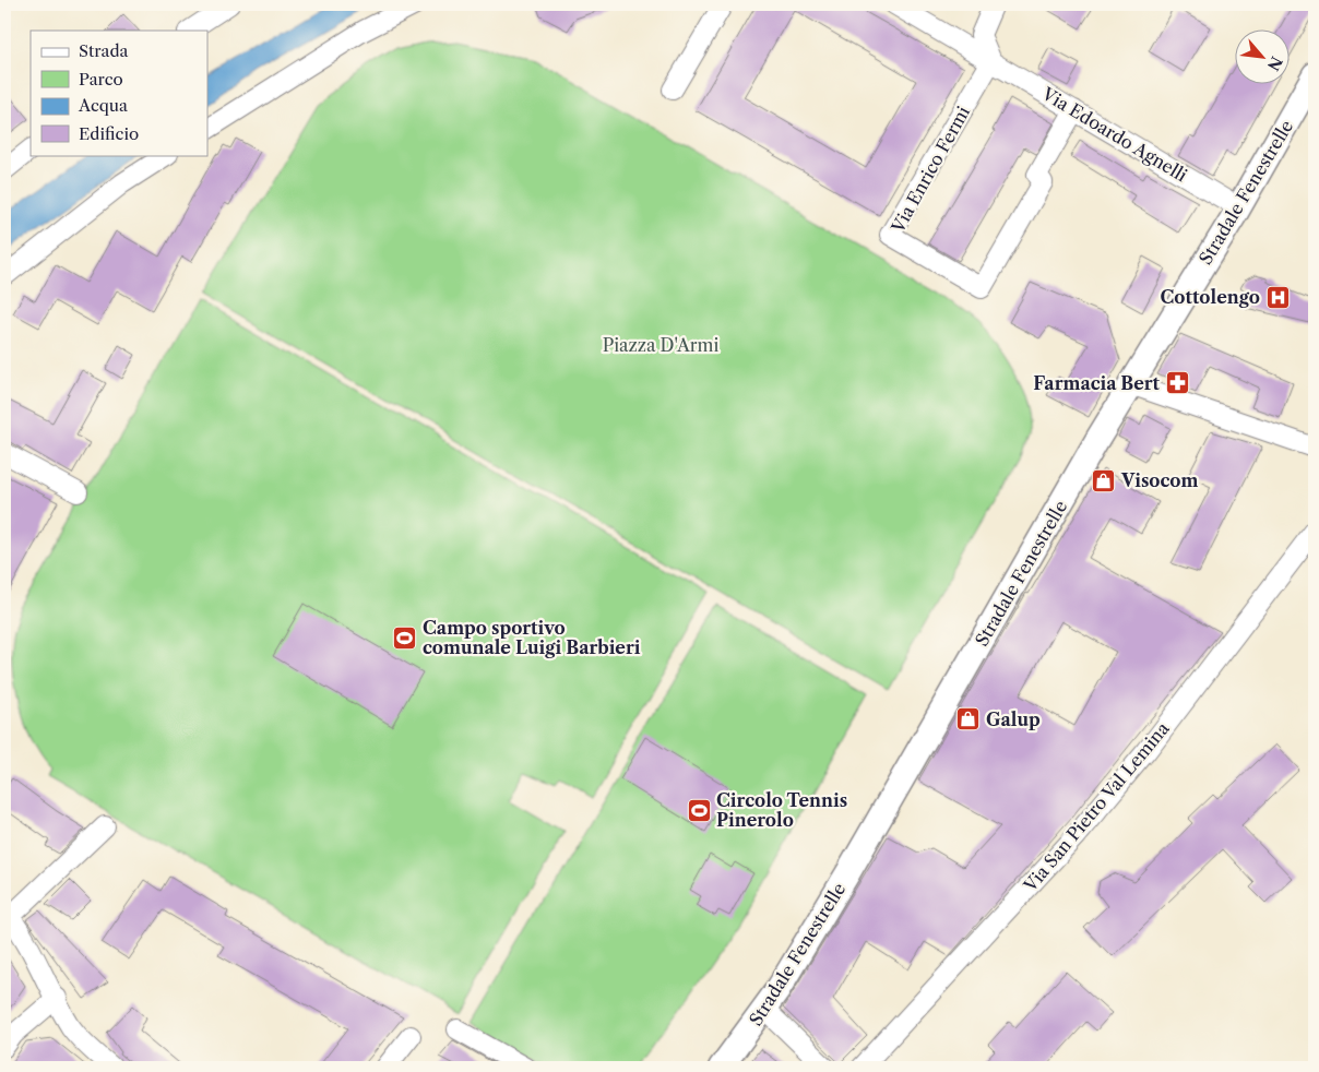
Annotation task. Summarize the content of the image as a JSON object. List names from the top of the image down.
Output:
{
  "streets": {
    "main road": ["Stradale Fenestrelle"],
    "street": ["Via Edoardo Agnelli", "Via Enrico Fermi", "Via San Pietro Val Lemina"]
  },
  "crossings": [
    ["Via Edoardo Agnelli", "Via Enrico Fermi"],
    ["Via Edoardo Agnelli", "Stradale Fenestrelle"]
  ],
  "parks": ["Piazza D'Armi"],
  "places": {
    "hospital": ["Cottolengo"],
    "pharmacy": ["Farmacia Bert"],
    "shop": ["Visocom", "Galup"],
    "sports": ["Campo sportivo comunale Luigi Barbieri", "Circolo Tennis Pinerolo"]
  },
  "legend": [
    "Strada",
    "Parco",
    "Acqua",
    "Edificio"
  ],
  "north": "bottom right"
}
